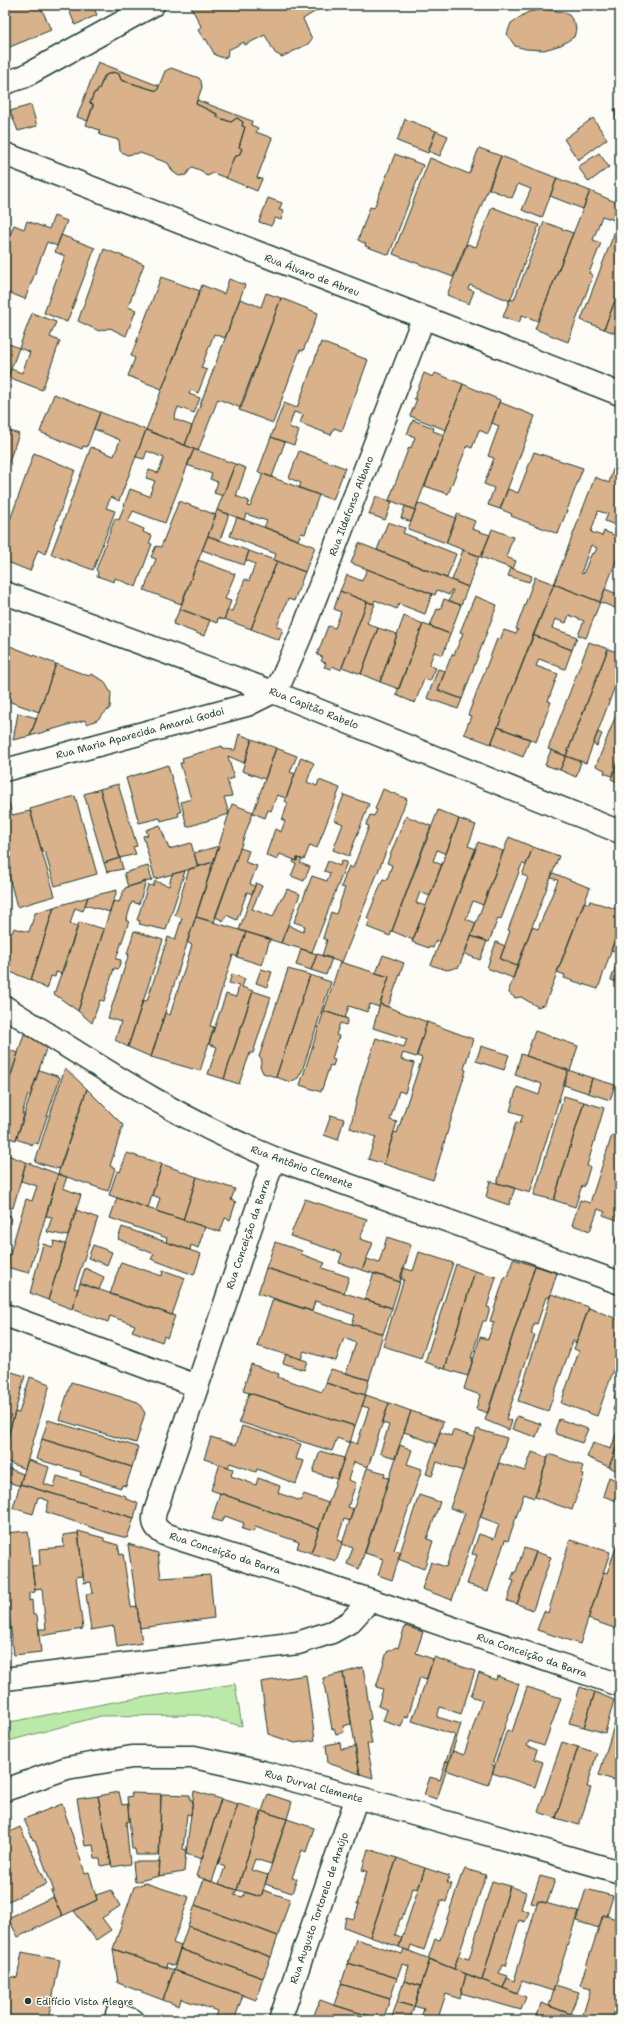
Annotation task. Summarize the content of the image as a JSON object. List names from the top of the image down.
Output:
{
  "streets": {
    "street": [
      "Rua Álvaro de Abreu",
      "Rua Ildefonso Albano",
      "Rua Capitão Rabelo",
      "Rua Maria Aparecida Amaral Godoi",
      "Rua Antônio Clemente",
      "Rua Conceição da Barra",
      "Rua Durval Clemente",
      "Rua Augusto Tortorelo de Araújo"
    ]
  },
  "crossings": [
    ["Rua Álvaro de Abreu", "Rua Ildefonso Albano"],
    ["Rua Ildefonso Albano", "Rua Capitão Rabelo"],
    ["Rua Ildefonso Albano", "Rua Maria Aparecida Amaral Godoi"],
    ["Rua Capitão Rabelo", "Rua Maria Aparecida Amaral Godoi"],
    ["Rua Antônio Clemente", "Rua Conceição da Barra"],
    ["Rua Durval Clemente", "Rua Augusto Tortorelo de Araújo"]
  ],
  "places": ["Edifício Vista Alegre"]
}
